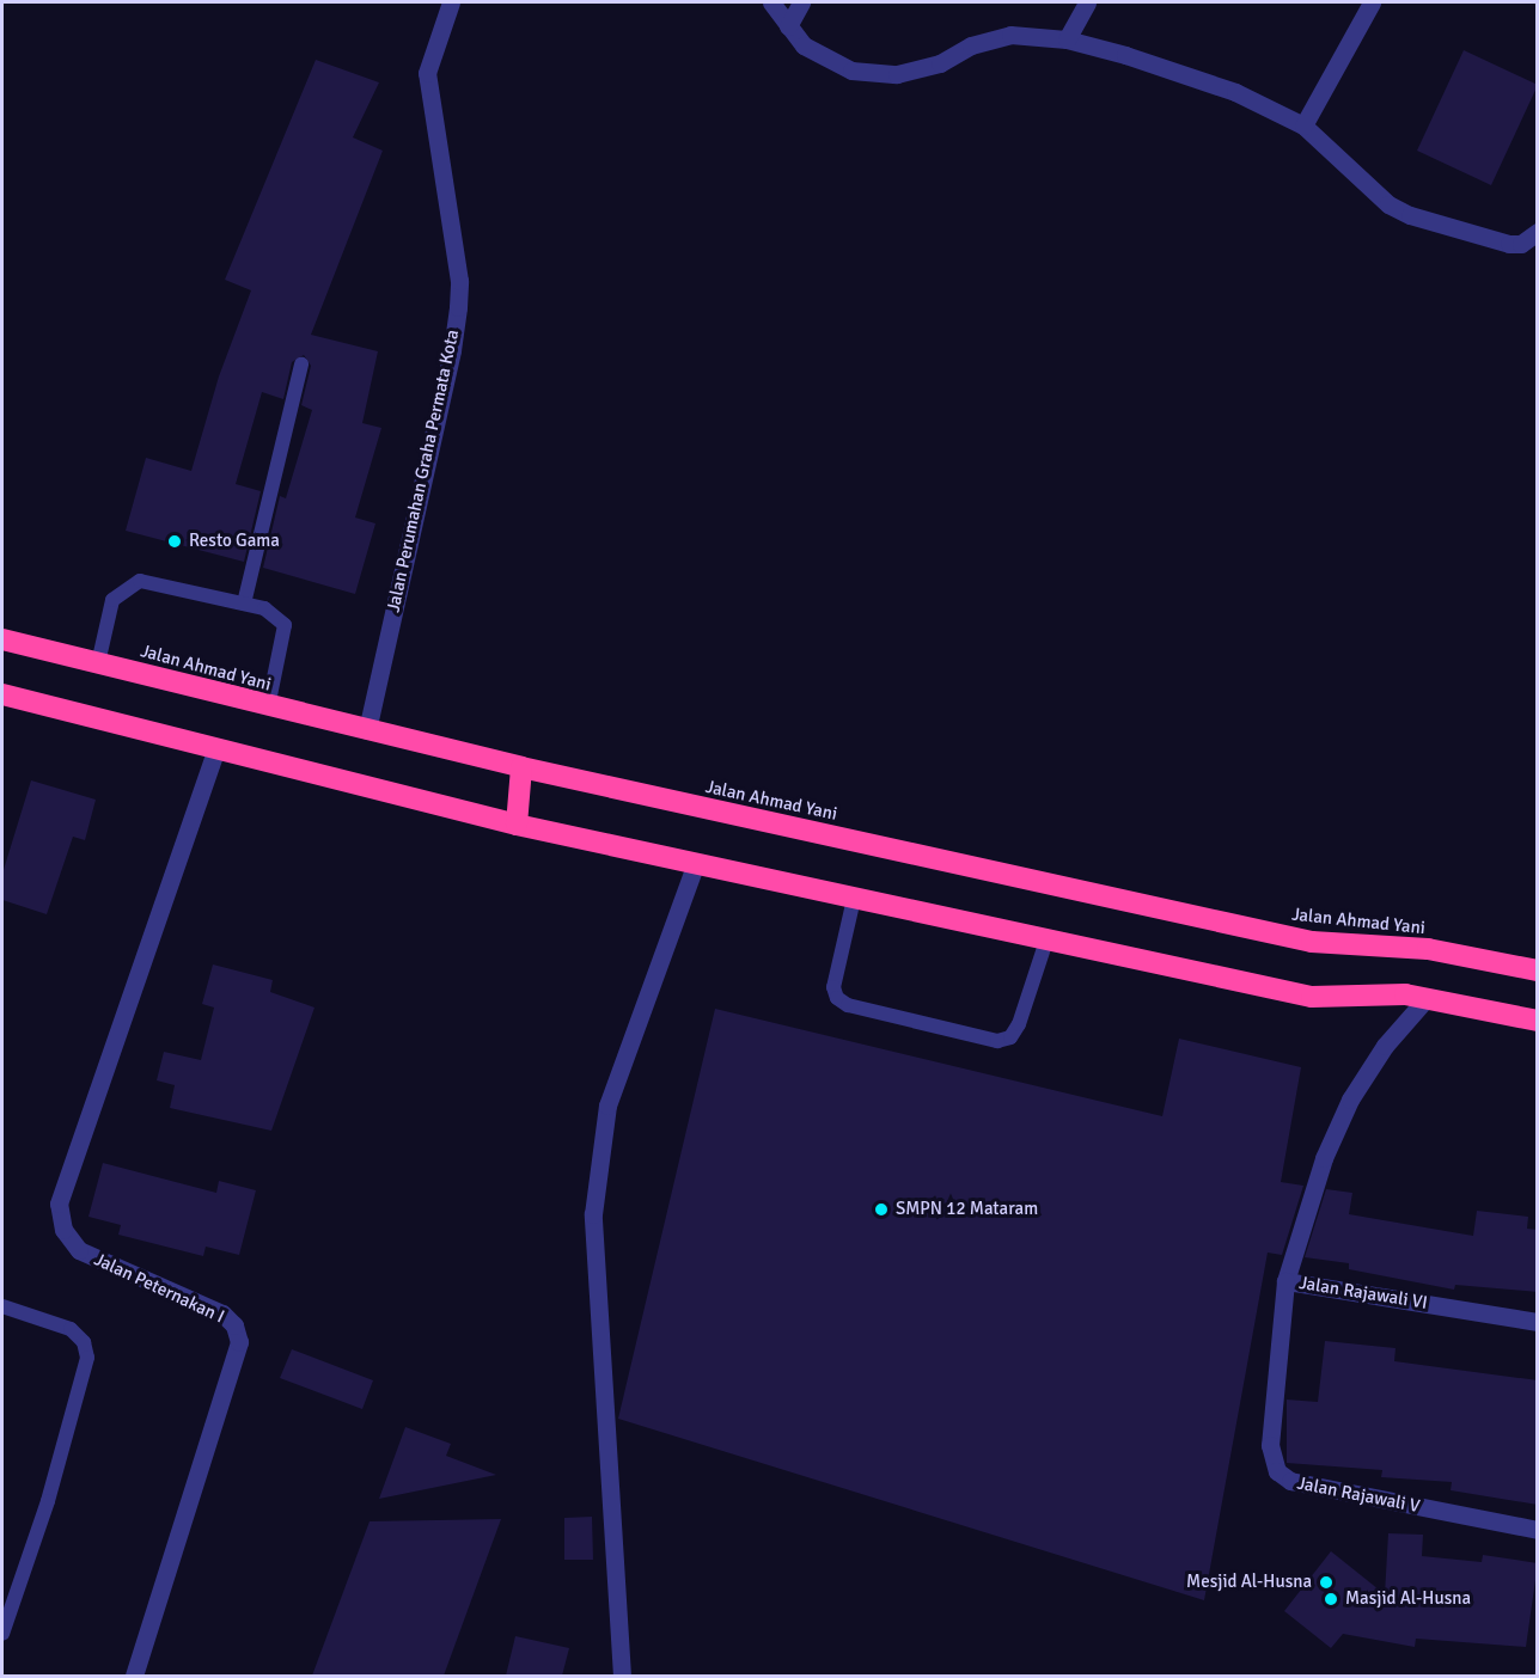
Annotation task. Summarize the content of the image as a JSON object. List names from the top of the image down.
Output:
{
  "streets": {
    "highway": ["Jalan Ahmad Yani"],
    "street": [
      "Jalan Perumahan Graha Permata Kota",
      "Jalan Peternakan I",
      "Jalan Rajawali VI",
      "Jalan Rajawali V"
    ]
  },
  "crossings": [
    ["Jalan Perumahan Graha Permata Kota", "Jalan Ahmad Yani"],
    ["Jalan Rajawali VI", "Jalan Rajawali V"]
  ],
  "places": [
    "Resto Gama",
    "SMPN 12 Mataram",
    "Mesjid Al-Husna",
    "Masjid Al-Husna"
  ]
}
